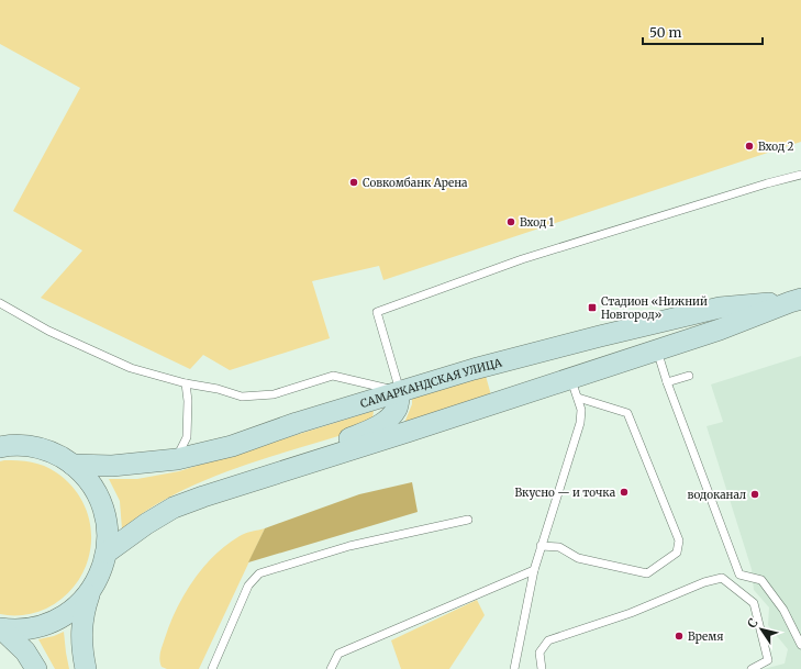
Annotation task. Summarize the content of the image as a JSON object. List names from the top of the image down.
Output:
{
  "streets": {
    "main road": ["САМАРКАНДСКАЯ УЛИЦА"]
  },
  "places": {
    "other": [
      "Вход 2",
      "Совкомбанк Арена",
      "Вход 1",
      "Вкусно — и точка",
      "водоканал",
      "Время"
    ],
    "transit": ["Стадион «Нижний Новгород»"]
  },
  "scale_bar": "50 m",
  "north": "top left"
}
